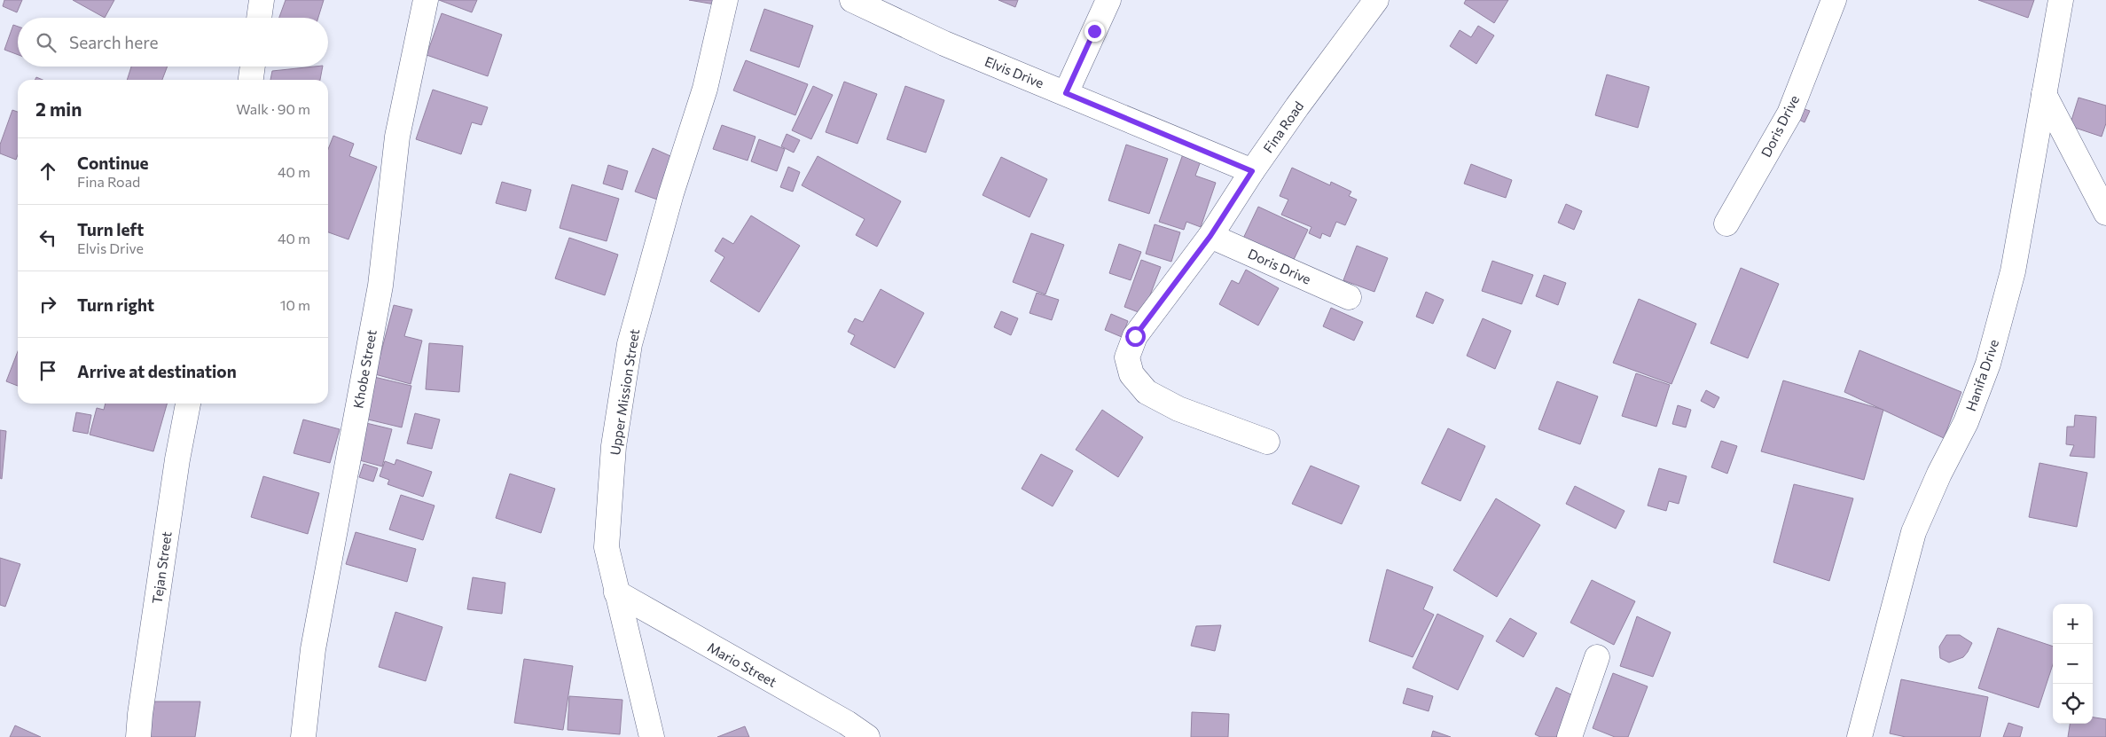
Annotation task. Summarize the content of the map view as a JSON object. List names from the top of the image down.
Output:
{
  "streets": {
    "street": [
      "Elvis Drive",
      "Doris Drive",
      "Fina Road",
      "Khobe Street",
      "Hanifa Drive",
      "Upper Mission Street",
      "Tejan Street",
      "Mario Street"
    ]
  },
  "crossings": [
    ["Elvis Drive", "Fina Road"],
    ["Doris Drive", "Fina Road"],
    ["Upper Mission Street", "Mario Street"]
  ],
  "page": {
    "search": "Search here",
    "heading": ["2 min", "Walk · 90 m"],
    "list": [
      ["Continue", "Fina Road", "40 m"],
      ["Turn left", "Elvis Drive", "40 m"],
      ["Turn right", "10 m"],
      "Arrive at destination"
    ],
    "map_buttons": ["+", "−"]
  }
}
